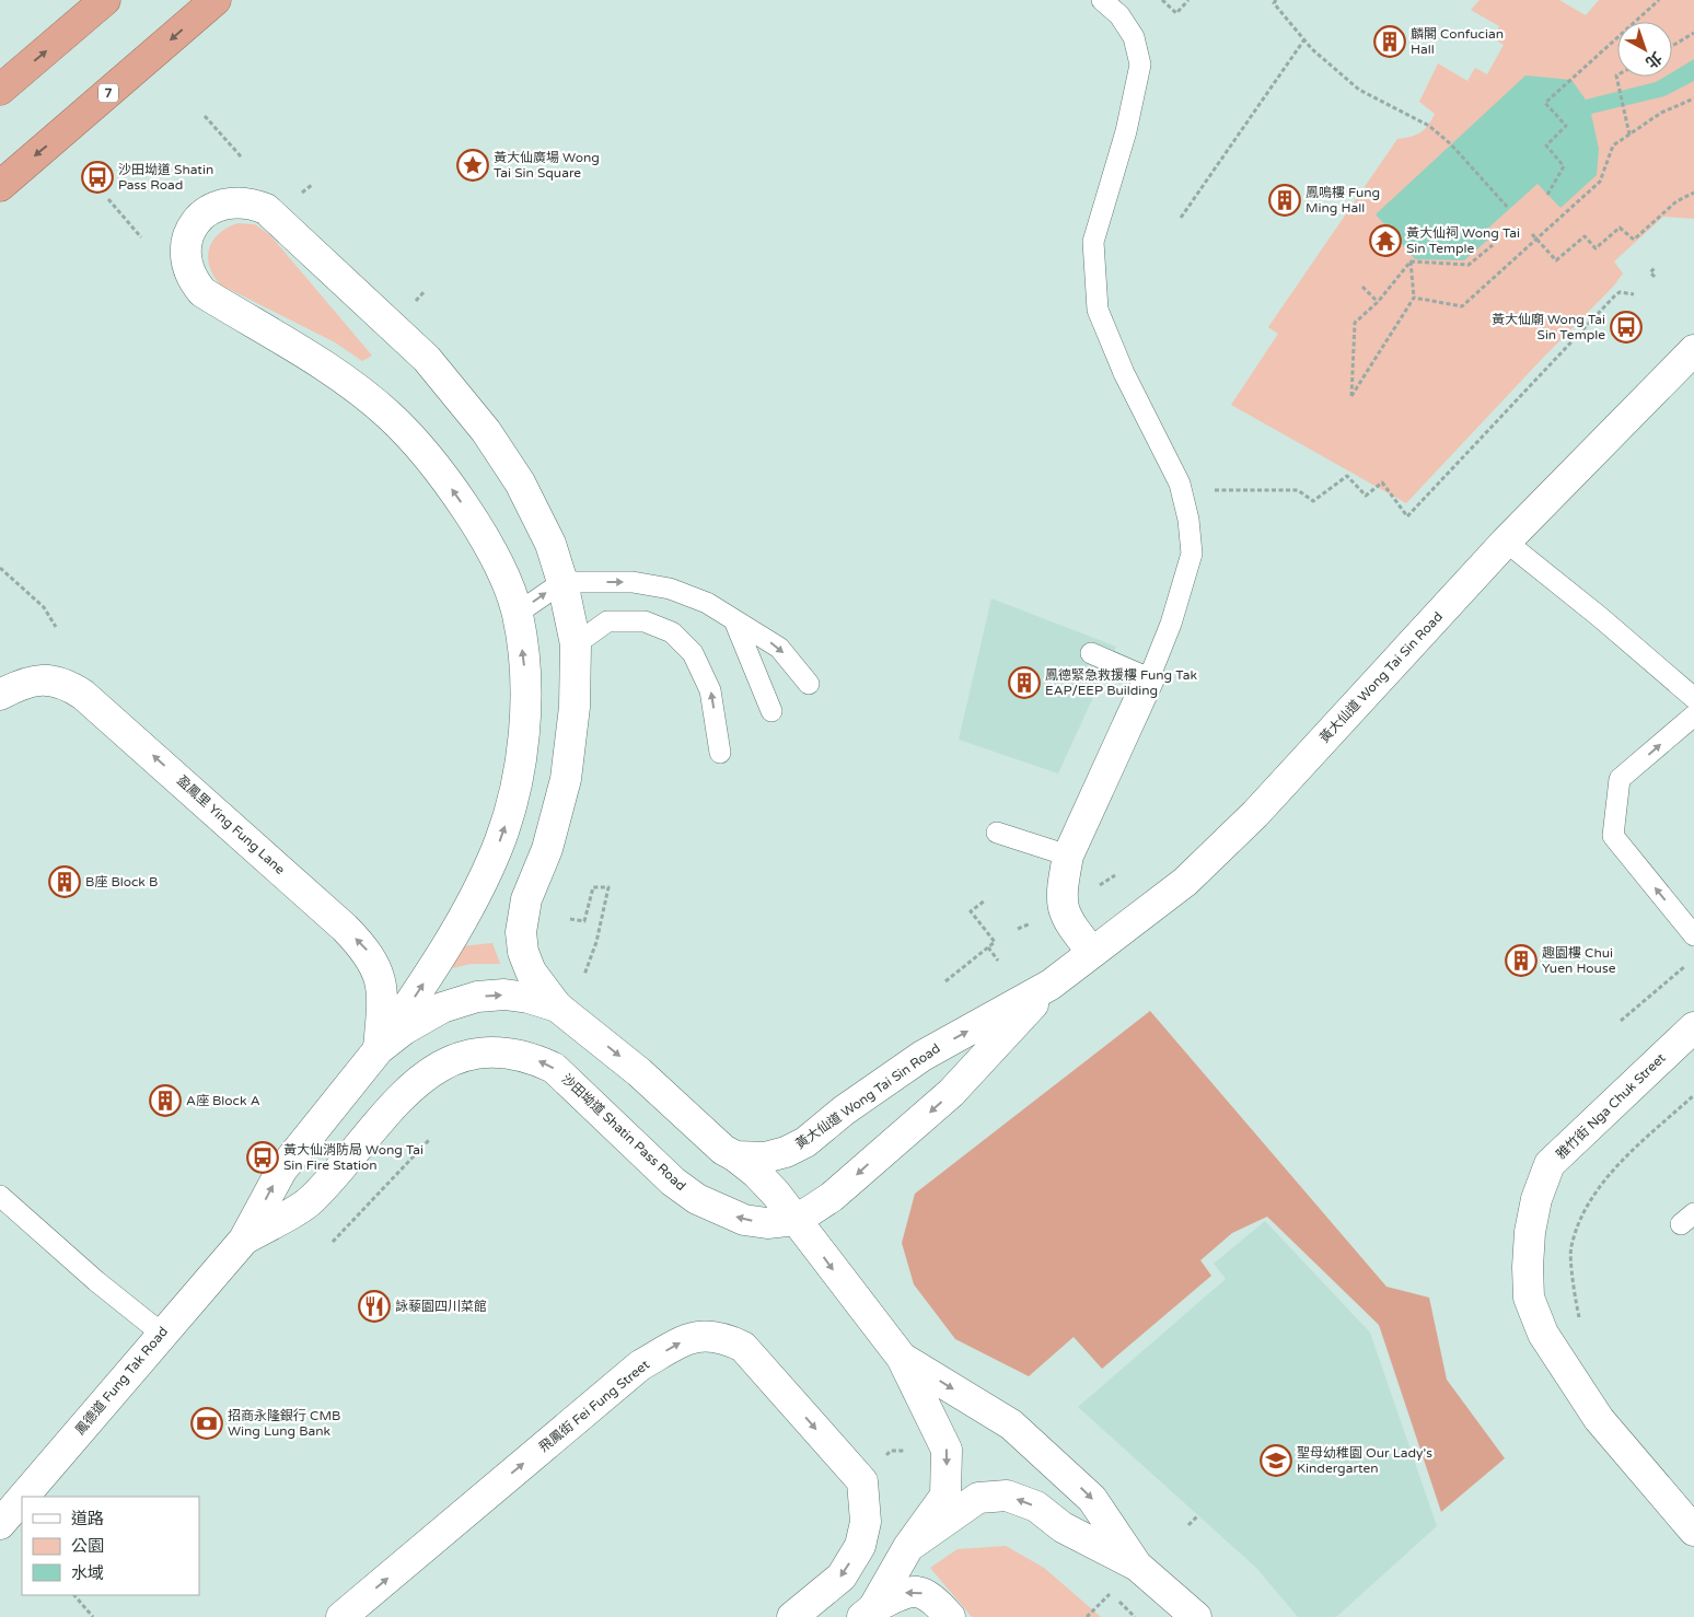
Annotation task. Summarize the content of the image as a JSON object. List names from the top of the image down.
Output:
{
  "streets": {
    "highway": ["7"],
    "street": [
      "黃大仙道 Wong Tai Sin Road",
      "盈鳳里 Ying Fung Lane",
      "雅竹街 Nga Chuk Street",
      "沙田坳道 Shatin Pass Road",
      "鳳德道 Fung Tak Road",
      "飛鳳街 Fei Fung Street"
    ]
  },
  "crossings": [
    ["黃大仙道 Wong Tai Sin Road", "沙田坳道 Shatin Pass Road"],
    ["盈鳳里 Ying Fung Lane", "鳳德道 Fung Tak Road"],
    ["沙田坳道 Shatin Pass Road", "鳳德道 Fung Tak Road"]
  ],
  "one_way": ["盈鳳里 Ying Fung Lane"],
  "places": {
    "building": [
      "麟閣 Confucian Hall",
      "鳳鳴樓 Fung Ming Hall",
      "鳳德緊急救援樓 Fung Tak EAP/EEP Building",
      "B座 Block B",
      "趣園樓 Chui Yuen House",
      "A座 Block A"
    ],
    "place": ["黃大仙廣場 Wong Tai Sin Square"],
    "bus stop": ["沙田坳道 Shatin Pass Road", "黃大仙廟 Wong Tai Sin Temple", "黃大仙消防局 Wong Tai Sin Fire Station"],
    "temple": ["黃大仙祠 Wong Tai Sin Temple"],
    "restaurant": ["詠藜園四川菜館"],
    "bank": ["招商永隆銀行 CMB Wing Lung Bank"],
    "school or university": ["聖母幼稚園 Our Lady's Kindergarten"]
  },
  "legend": ["道路", "公園", "水域"],
  "north": "bottom right"
}
